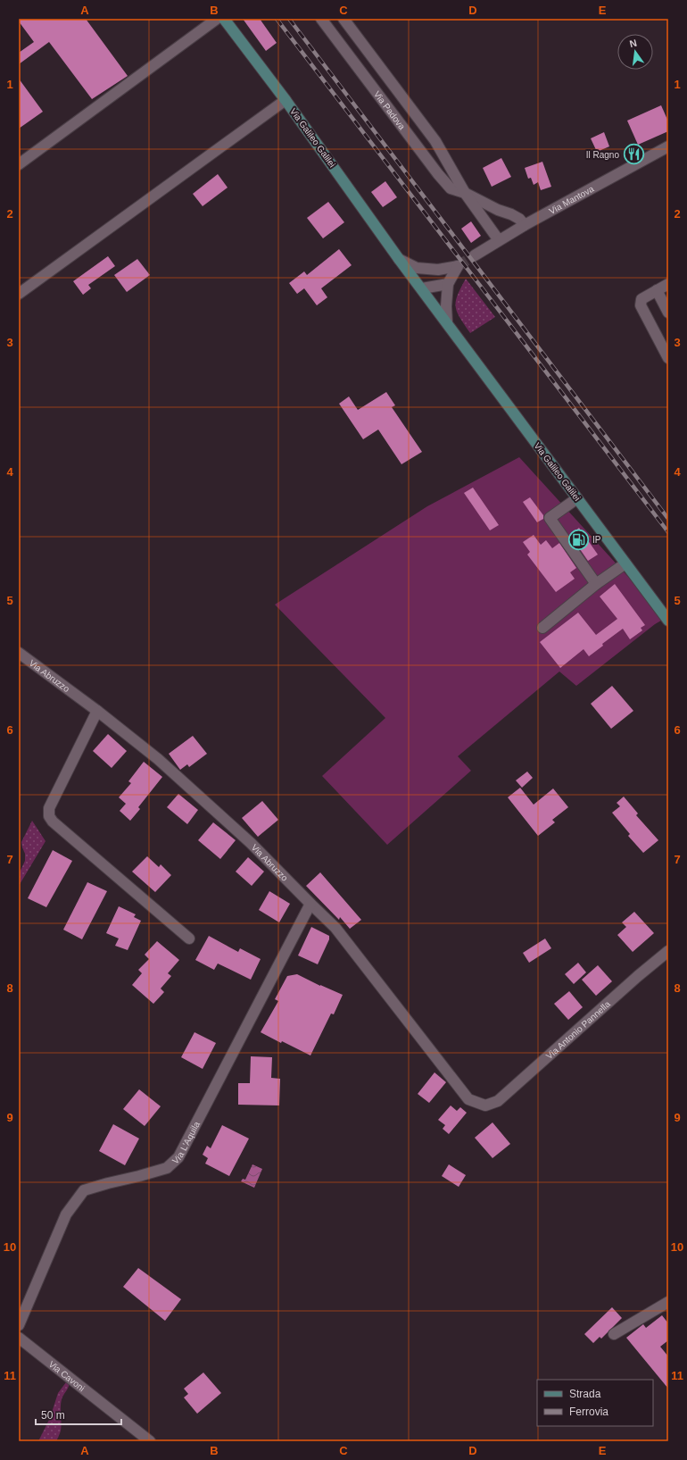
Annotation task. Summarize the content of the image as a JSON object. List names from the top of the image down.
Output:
{
  "streets": {
    "main road": ["Via Galileo Galilei"],
    "street": [
      "Via Padova",
      "Via Mantova",
      "Via Abruzzo",
      "Via Antonio Pannella",
      "Via L'Aquila",
      "Via Cavoni"
    ]
  },
  "crossings": [
    ["Via Padova", "Via Mantova"],
    ["Via Abruzzo", "Via Antonio Pannella"],
    ["Via Abruzzo", "Via L'Aquila"]
  ],
  "places": {
    "restaurant": ["Il Ragno"],
    "fuel station": ["IP"]
  },
  "legend": ["Strada", "Ferrovia"],
  "scale_bar": "50 m",
  "north": "top",
  "grid": {
    "columns": [
      "A",
      "B",
      "C",
      "D",
      "E"
    ],
    "rows": [
      "1",
      "2",
      "3",
      "4",
      "5",
      "6",
      "7",
      "8",
      "9",
      "10",
      "11"
    ]
  }
}
